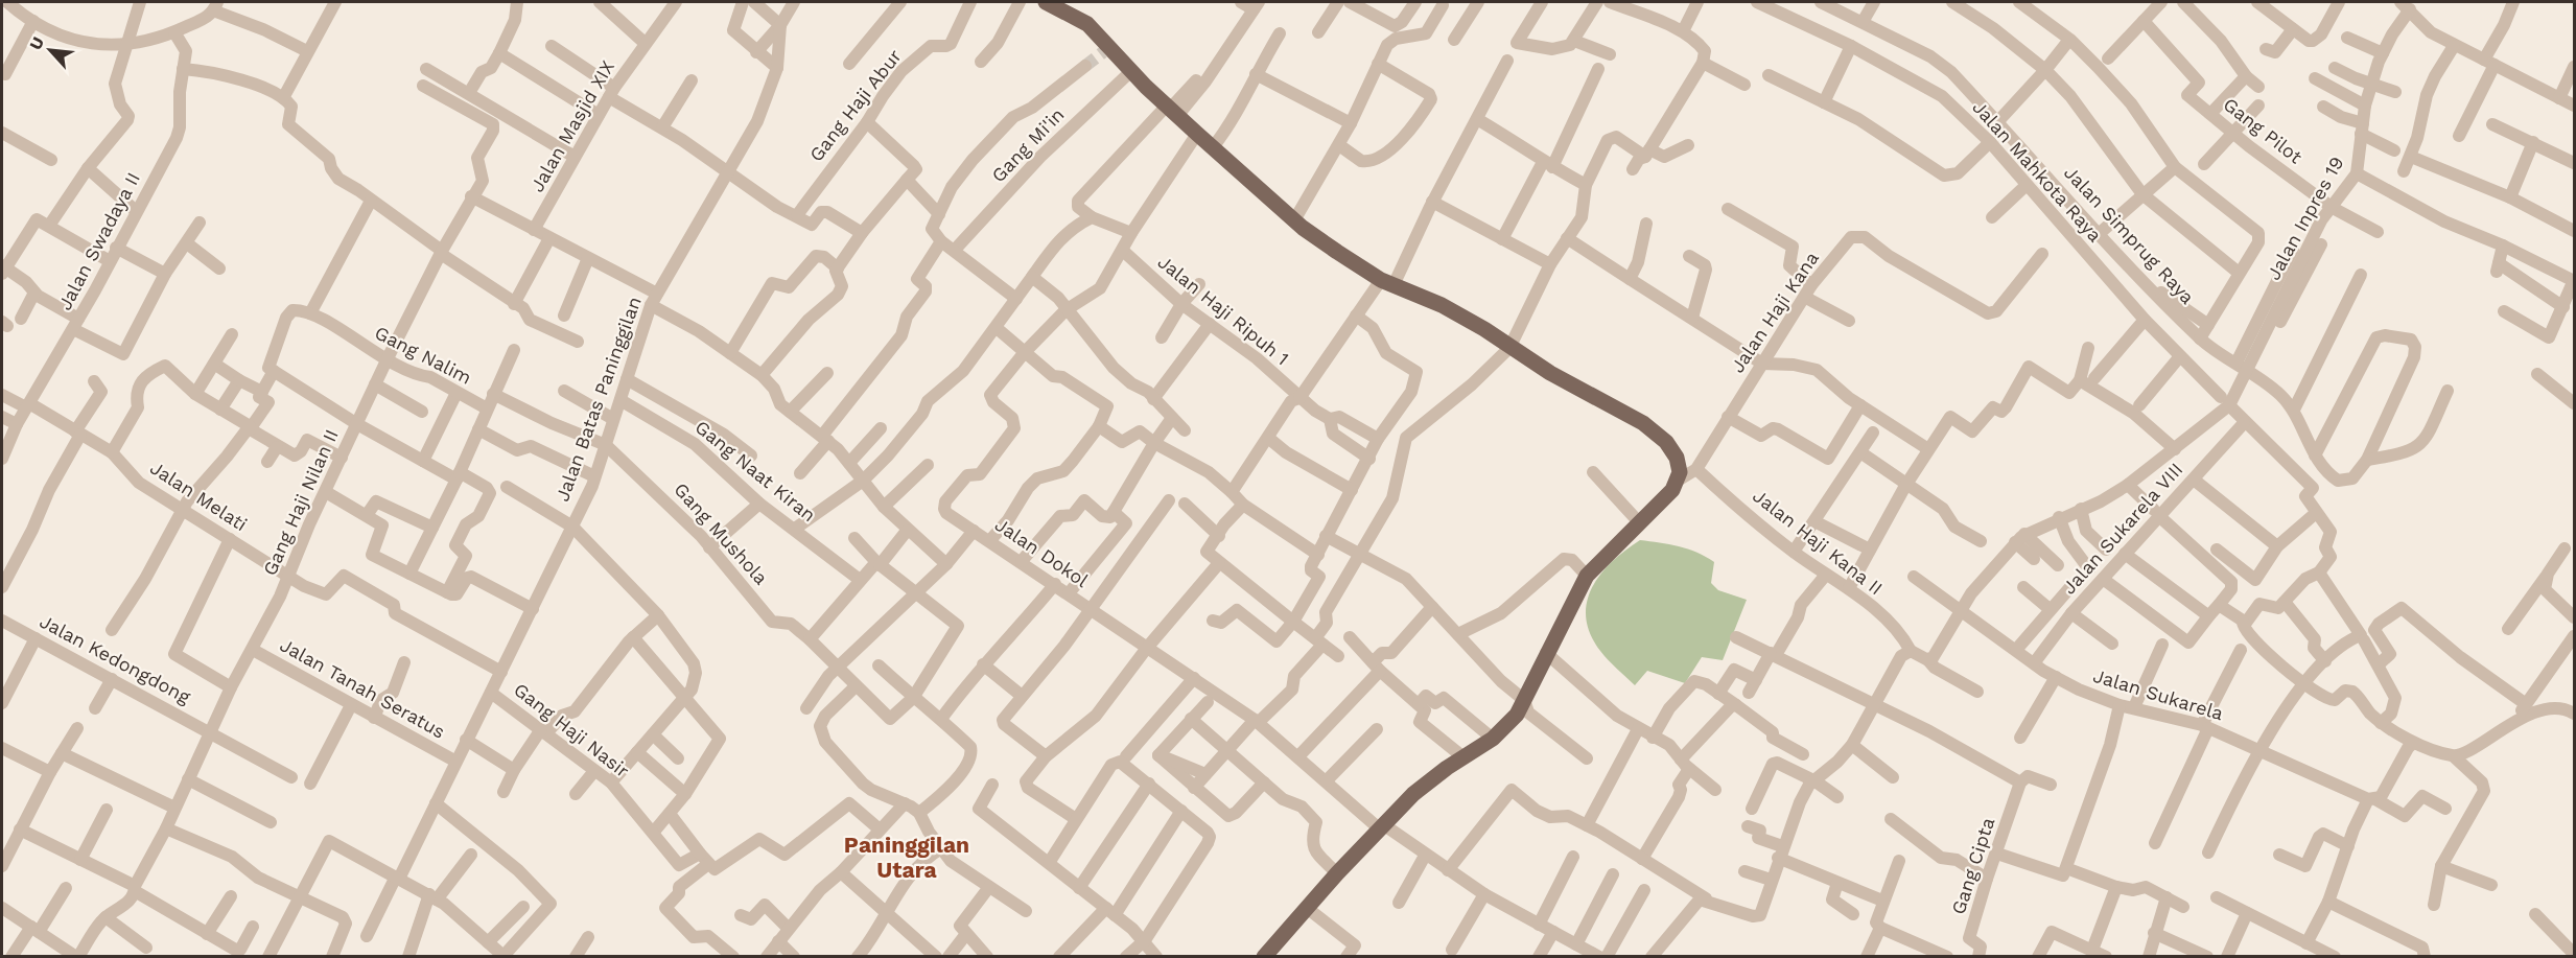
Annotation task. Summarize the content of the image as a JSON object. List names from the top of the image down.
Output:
{
  "streets": {
    "street": [
      "Gang Haji Abur",
      "Jalan Masjid XIX",
      "Gang Pilot",
      "Gang Mi'in",
      "Jalan Mahkota Raya",
      "Jalan Inpres 19",
      "Jalan Simprug Raya",
      "Jalan Swadaya II",
      "Jalan Haji Ripuh 1",
      "Jalan Haji Kana",
      "Gang Nalim",
      "Jalan Batas Paninggilan",
      "Gang Naat Kiran",
      "Jalan Melati",
      "Gang Haji Nilan II",
      "Jalan Sukarela VIII",
      "Gang Mushola",
      "Jalan Haji Kana II",
      "Jalan Dokol",
      "Jalan Kedongdong",
      "Jalan Tanah Seratus",
      "Jalan Sukarela",
      "Gang Haji Nasir",
      "Gang Cipta"
    ]
  },
  "crossings": [
    ["Gang Pilot", "Jalan Inpres 19"],
    ["Jalan Mahkota Raya", "Jalan Inpres 19"],
    ["Jalan Mahkota Raya", "Jalan Sukarela VIII"],
    ["Jalan Inpres 19", "Jalan Simprug Raya"],
    ["Jalan Swadaya II", "Jalan Melati"],
    ["Jalan Haji Kana", "Jalan Haji Kana II"],
    ["Gang Nalim", "Gang Haji Nilan II"],
    ["Jalan Batas Paninggilan", "Gang Naat Kiran"],
    ["Jalan Batas Paninggilan", "Jalan Melati"],
    ["Jalan Batas Paninggilan", "Gang Mushola"],
    ["Jalan Batas Paninggilan", "Jalan Tanah Seratus"],
    ["Jalan Batas Paninggilan", "Gang Haji Nasir"],
    ["Jalan Melati", "Gang Haji Nilan II"],
    ["Gang Haji Nilan II", "Jalan Kedongdong"],
    ["Gang Haji Nilan II", "Jalan Tanah Seratus"],
    ["Jalan Sukarela VIII", "Jalan Sukarela"],
    ["Gang Mushola", "Jalan Dokol"]
  ],
  "districts": ["Paninggilan Utara"],
  "north": "top left"
}
